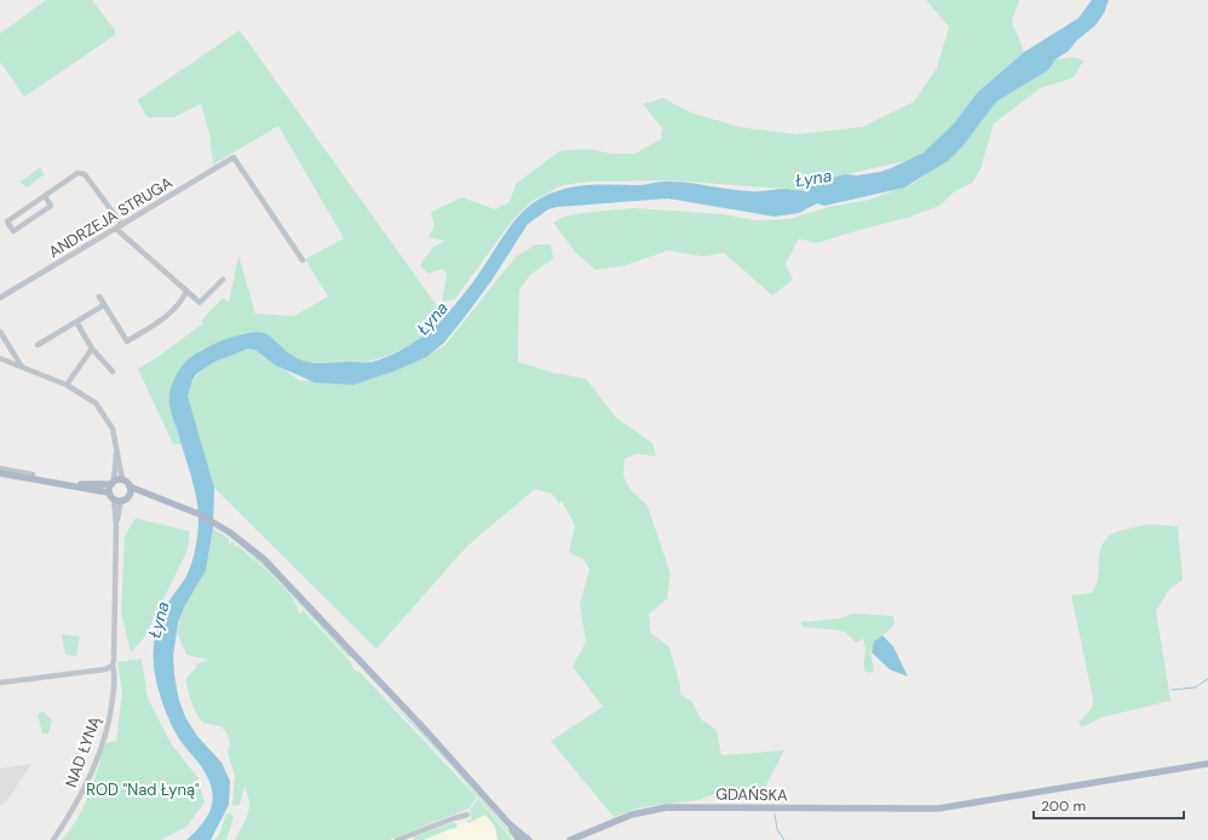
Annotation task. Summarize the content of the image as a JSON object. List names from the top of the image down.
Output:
{
  "streets": {
    "main road": ["GDAŃSKA"],
    "street": ["ANDRZEJA STRUGA", "NAD ŁYNĄ"]
  },
  "water": ["Łyna"],
  "parks": ["ROD \"Nad Łyną\""],
  "scale_bar": "200 m"
}
